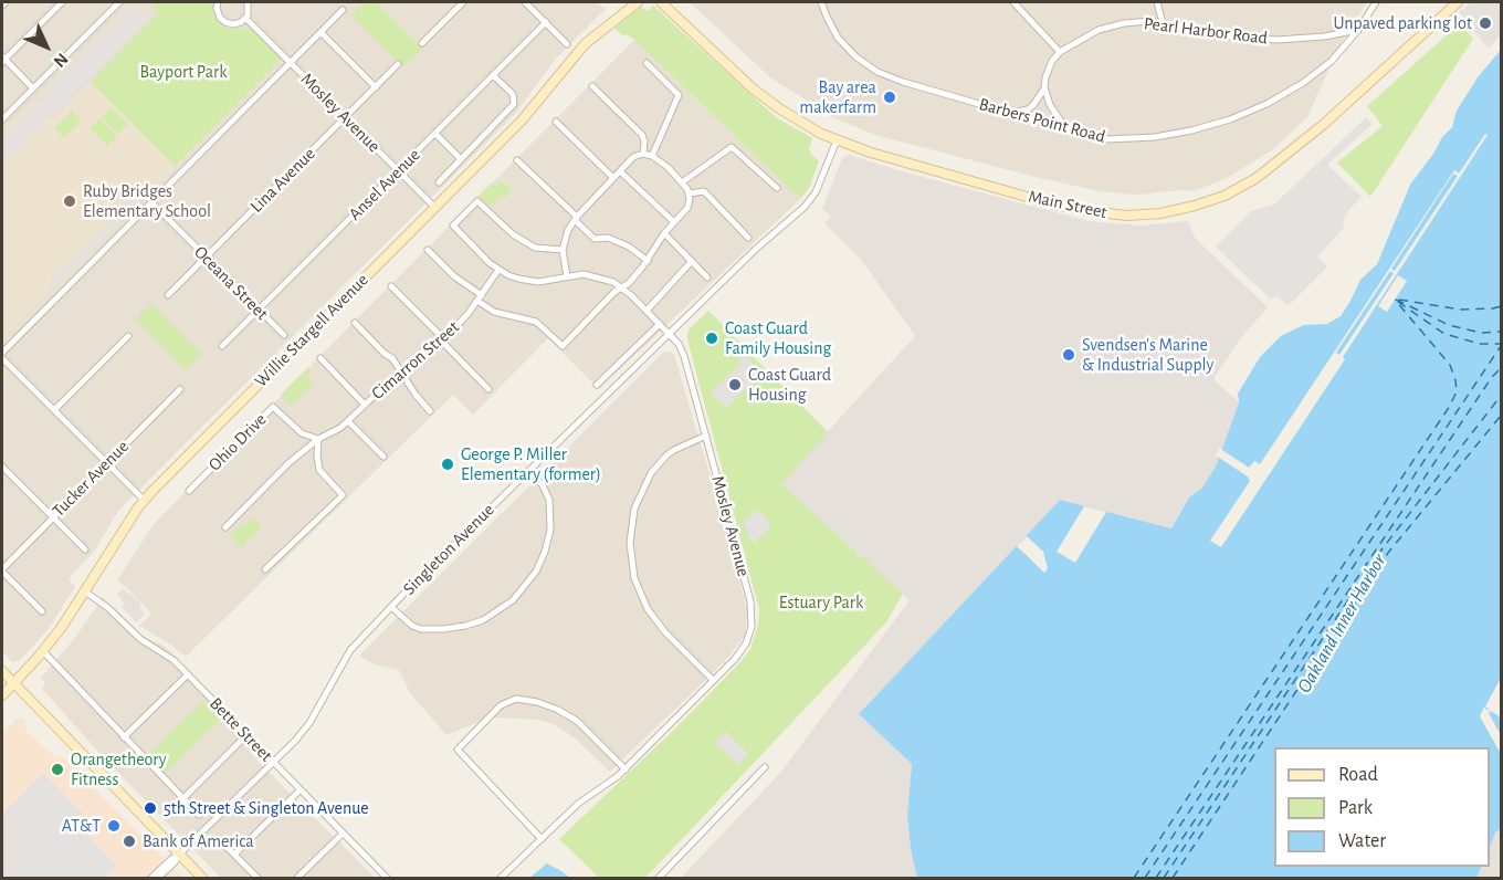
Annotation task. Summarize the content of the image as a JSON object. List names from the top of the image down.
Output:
{
  "streets": {
    "street": [
      "Pearl Harbor Road",
      "Mosley Avenue",
      "Barbers Point Road",
      "Lina Avenue",
      "Ansel Avenue",
      "Main Street",
      "Oceana Street",
      "Willie Stargell Avenue",
      "Cimarron Street",
      "Ohio Drive",
      "Tucker Avenue",
      "Singleton Avenue",
      "Bette Street"
    ]
  },
  "crossings": [
    ["Pearl Harbor Road", "Barbers Point Road"],
    ["Mosley Avenue", "Lina Avenue"],
    ["Mosley Avenue", "Ansel Avenue"],
    ["Mosley Avenue", "Willie Stargell Avenue"],
    ["Mosley Avenue", "Cimarron Street"],
    ["Mosley Avenue", "Singleton Avenue"],
    ["Lina Avenue", "Oceana Street"],
    ["Ansel Avenue", "Oceana Street"],
    ["Main Street", "Singleton Avenue"],
    ["Willie Stargell Avenue", "Bette Street"],
    ["Cimarron Street", "Ohio Drive"],
    ["Singleton Avenue", "Bette Street"]
  ],
  "water": ["Oakland Inner Harbor"],
  "parks": ["Bayport Park", "Estuary Park"],
  "places": [
    "Unpaved parking lot",
    "Bay area makerfarm",
    "Ruby Bridges Elementary School",
    "Coast Guard Family Housing",
    "Svendsen's Marine & Industrial Supply",
    "Coast Guard Housing",
    "George P. Miller Elementary (former)",
    "Orangetheory Fitness",
    "5th Street & Singleton Avenue",
    "AT&T",
    "Bank of America"
  ],
  "legend": ["Road", "Park", "Water"],
  "north": "bottom right"
}
